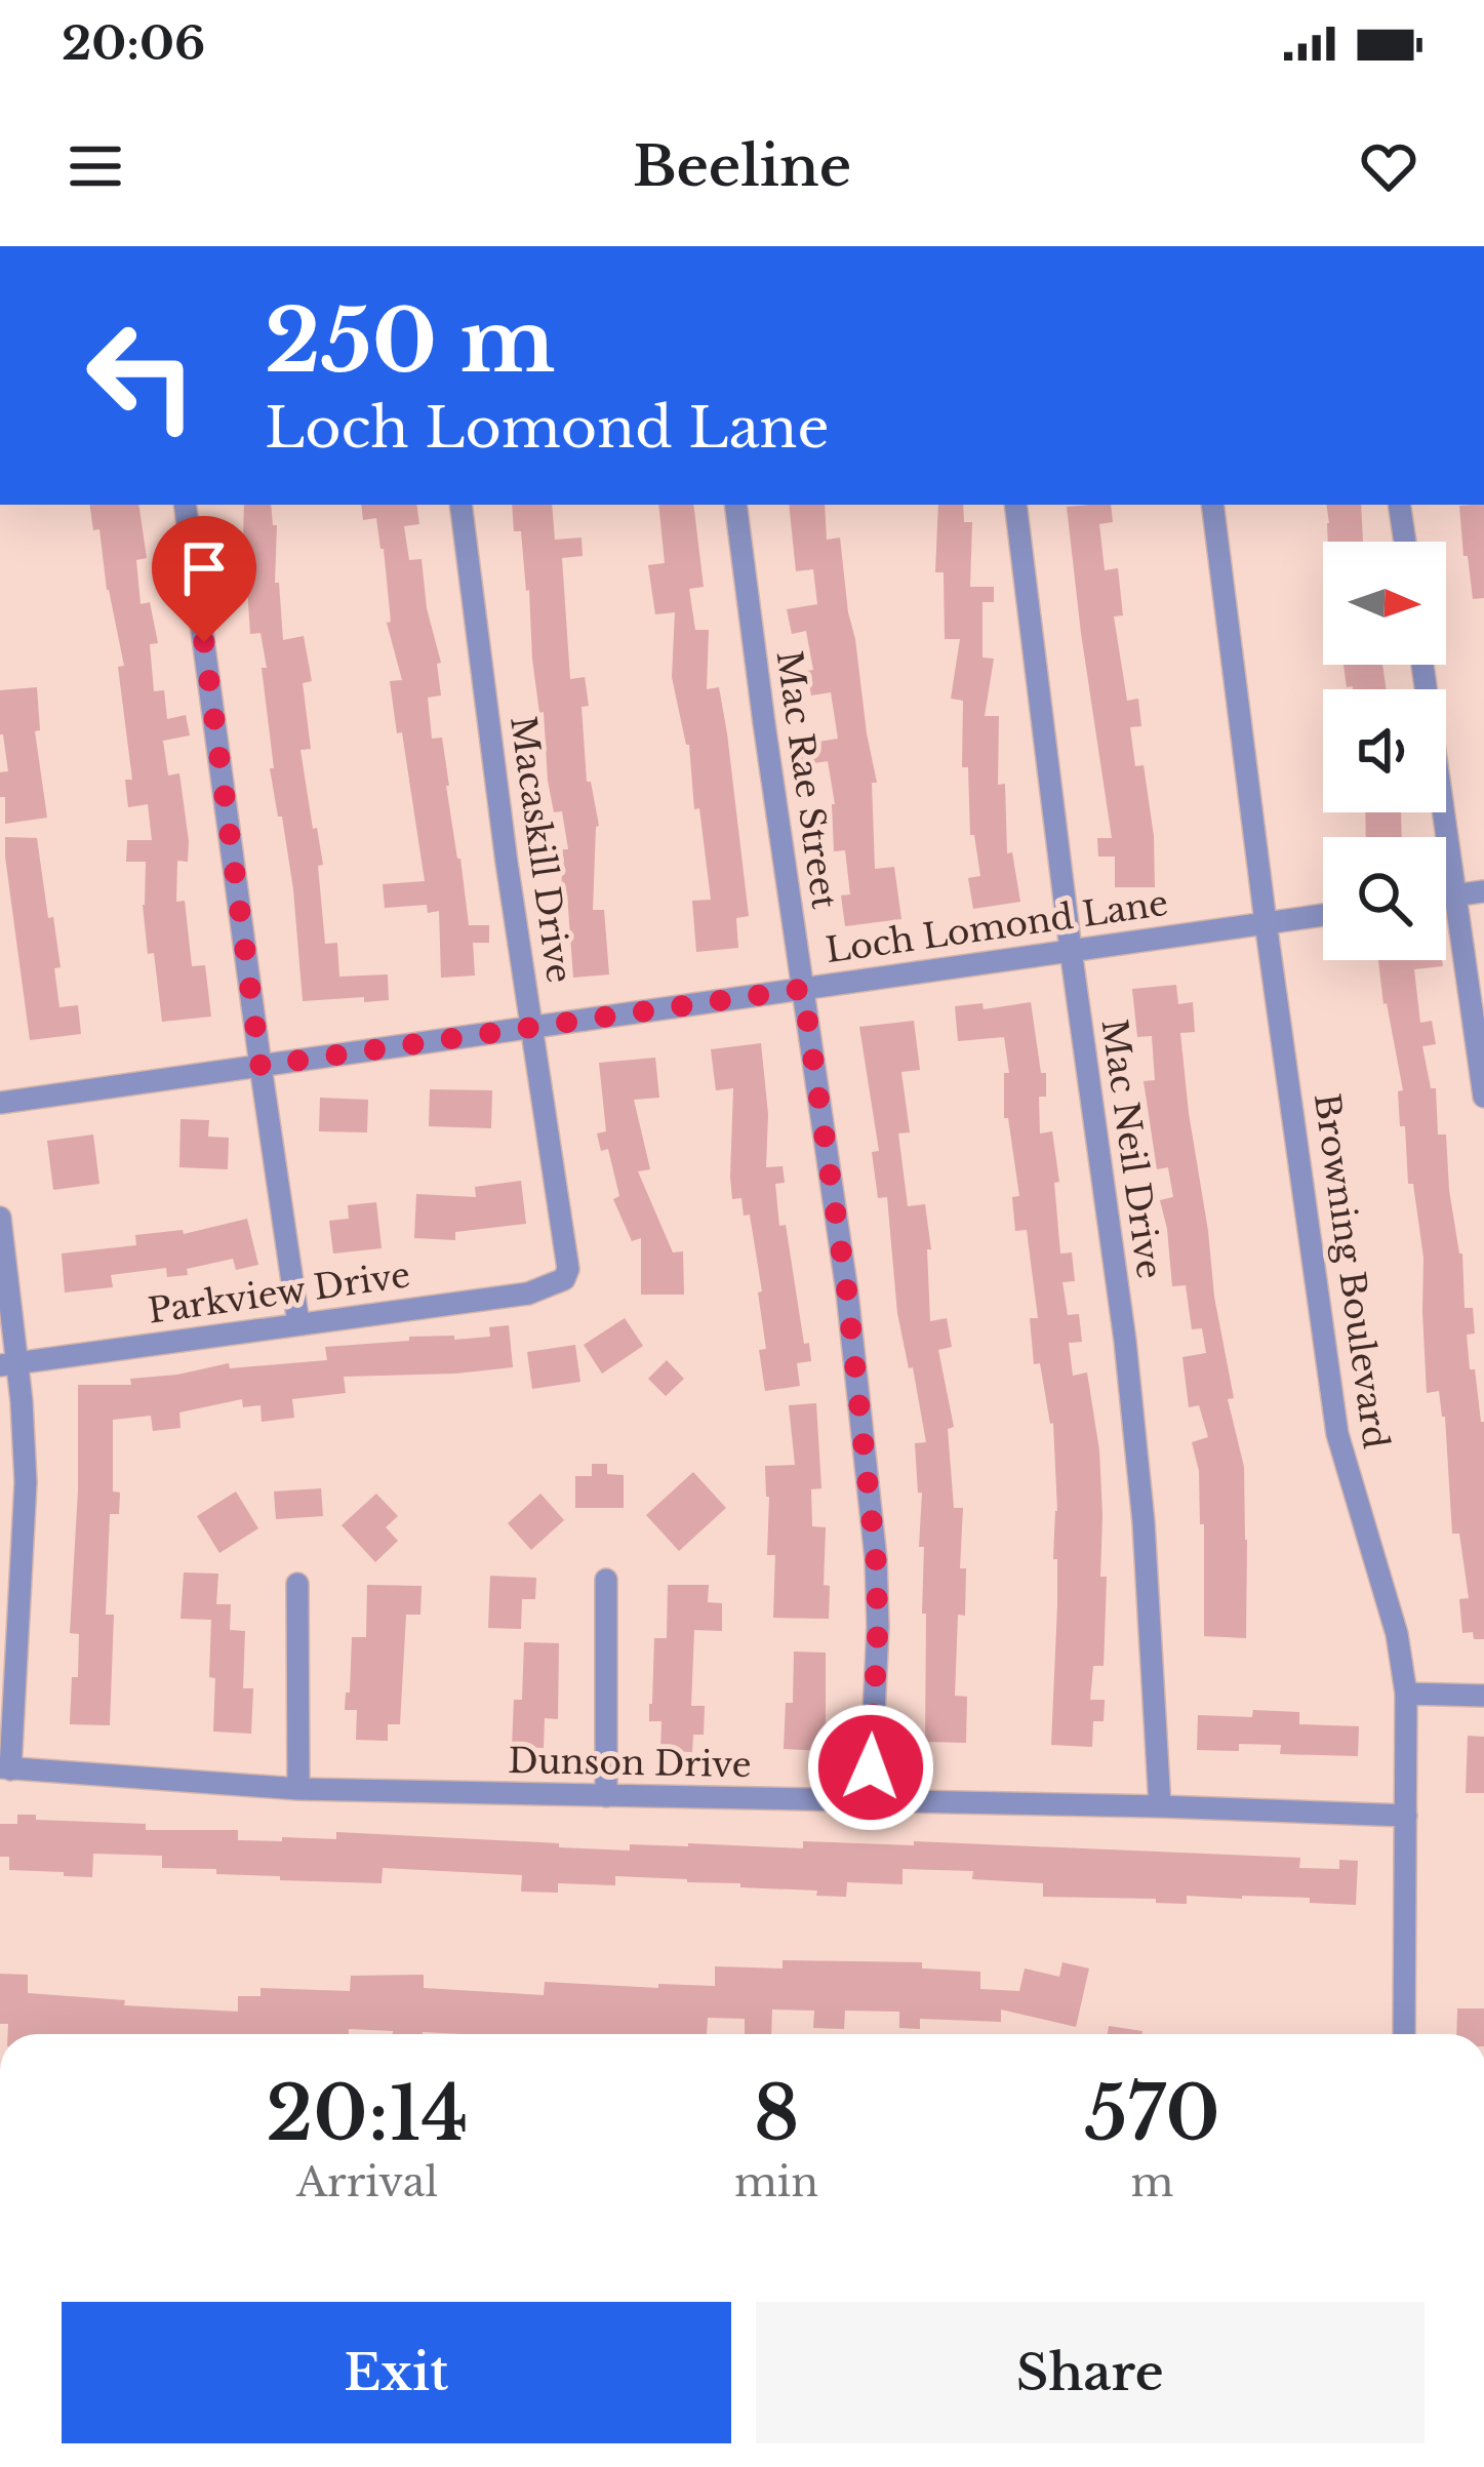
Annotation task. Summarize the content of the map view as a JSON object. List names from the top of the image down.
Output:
{
  "streets": {
    "street": [
      "Mac Rae Street",
      "Macaskill Drive",
      "Loch Lomond Lane",
      "Mac Neil Drive",
      "Browning Boulevard",
      "Parkview Drive",
      "Dunson Drive"
    ]
  },
  "crossings": [
    ["Mac Rae Street", "Loch Lomond Lane"],
    ["Mac Rae Street", "Dunson Drive"],
    ["Macaskill Drive", "Loch Lomond Lane"],
    ["Macaskill Drive", "Parkview Drive"],
    ["Loch Lomond Lane", "Mac Neil Drive"],
    ["Loch Lomond Lane", "Browning Boulevard"],
    ["Mac Neil Drive", "Dunson Drive"],
    ["Browning Boulevard", "Dunson Drive"]
  ],
  "north": "right",
  "page": {
    "status": "20:06",
    "header": "Beeline",
    "turn": ["250 m", "Loch Lomond Lane"],
    "eta": [
      "20:14",
      "Arrival",
      "8",
      "min",
      "570",
      "m"
    ],
    "buttons": ["Exit", "Share"]
  }
}
